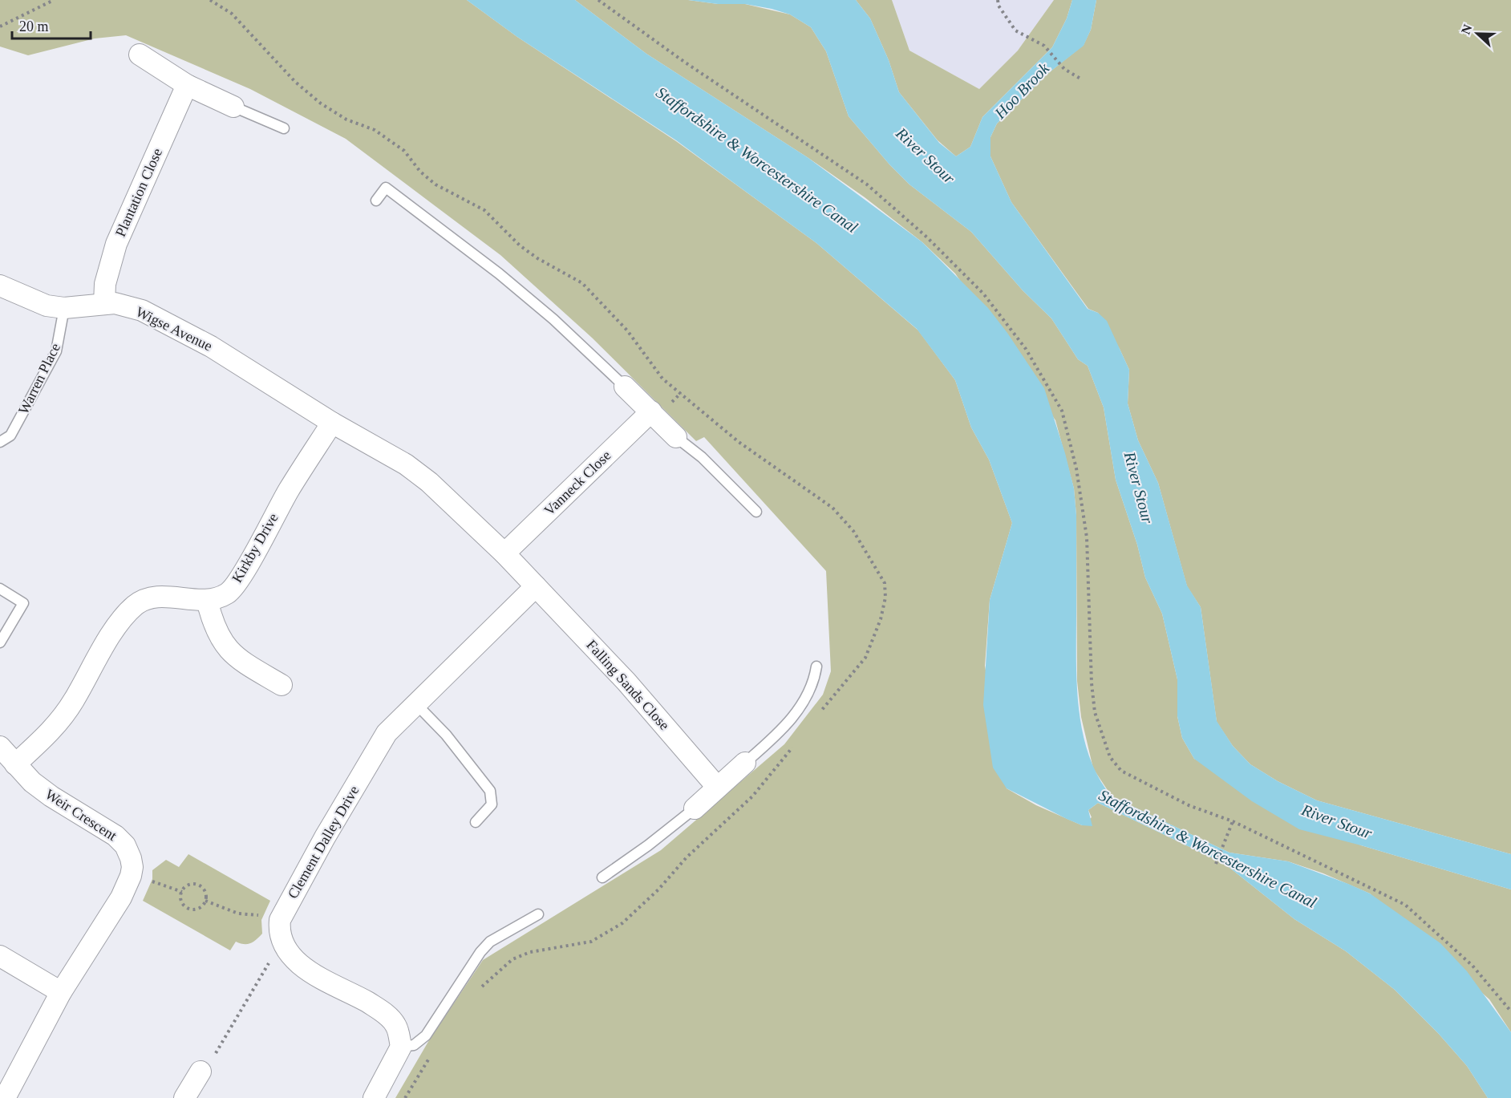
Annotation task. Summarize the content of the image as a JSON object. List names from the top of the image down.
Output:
{
  "streets": {
    "street": [
      "Plantation Close",
      "Wigse Avenue",
      "Vanneck Close",
      "Kirkby Drive",
      "Falling Sands Close",
      "Weir Crescent",
      "Clement Dalley Drive"
    ],
    "lane": ["Warren Place"]
  },
  "crossings": [
    ["Plantation Close", "Wigse Avenue"],
    ["Wigse Avenue", "Warren Place"],
    ["Wigse Avenue", "Vanneck Close"],
    ["Wigse Avenue", "Kirkby Drive"],
    ["Wigse Avenue", "Falling Sands Close"],
    ["Vanneck Close", "Falling Sands Close"],
    ["Kirkby Drive", "Weir Crescent"],
    ["Falling Sands Close", "Clement Dalley Drive"]
  ],
  "water": ["Hoo Brook", "River Stour", "Staffordshire & Worcestershire Canal"],
  "scale_bar": "20 m",
  "north": "left"
}
